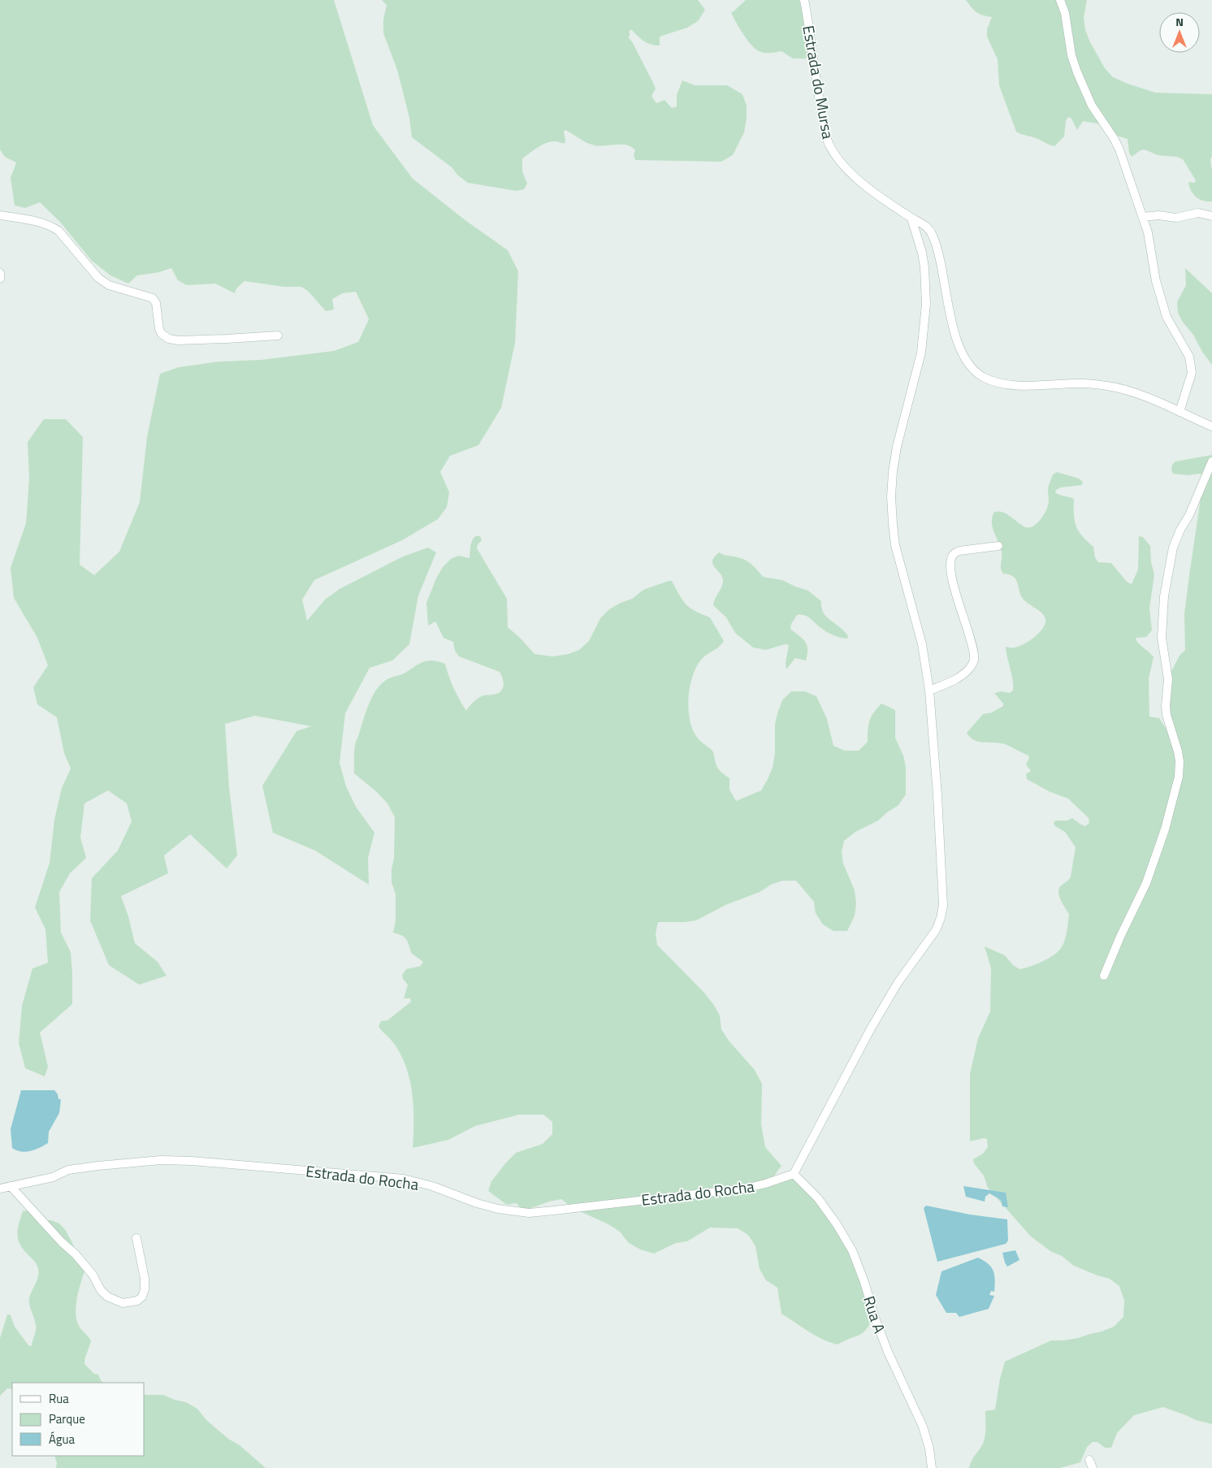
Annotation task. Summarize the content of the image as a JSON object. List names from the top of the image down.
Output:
{
  "streets": {
    "street": ["Estrada do Mursa", "Estrada do Rocha", "Rua A"]
  },
  "crossings": [
    ["Estrada do Rocha", "Rua A"]
  ],
  "legend": ["Rua", "Parque", "Água"],
  "north": "top"
}
